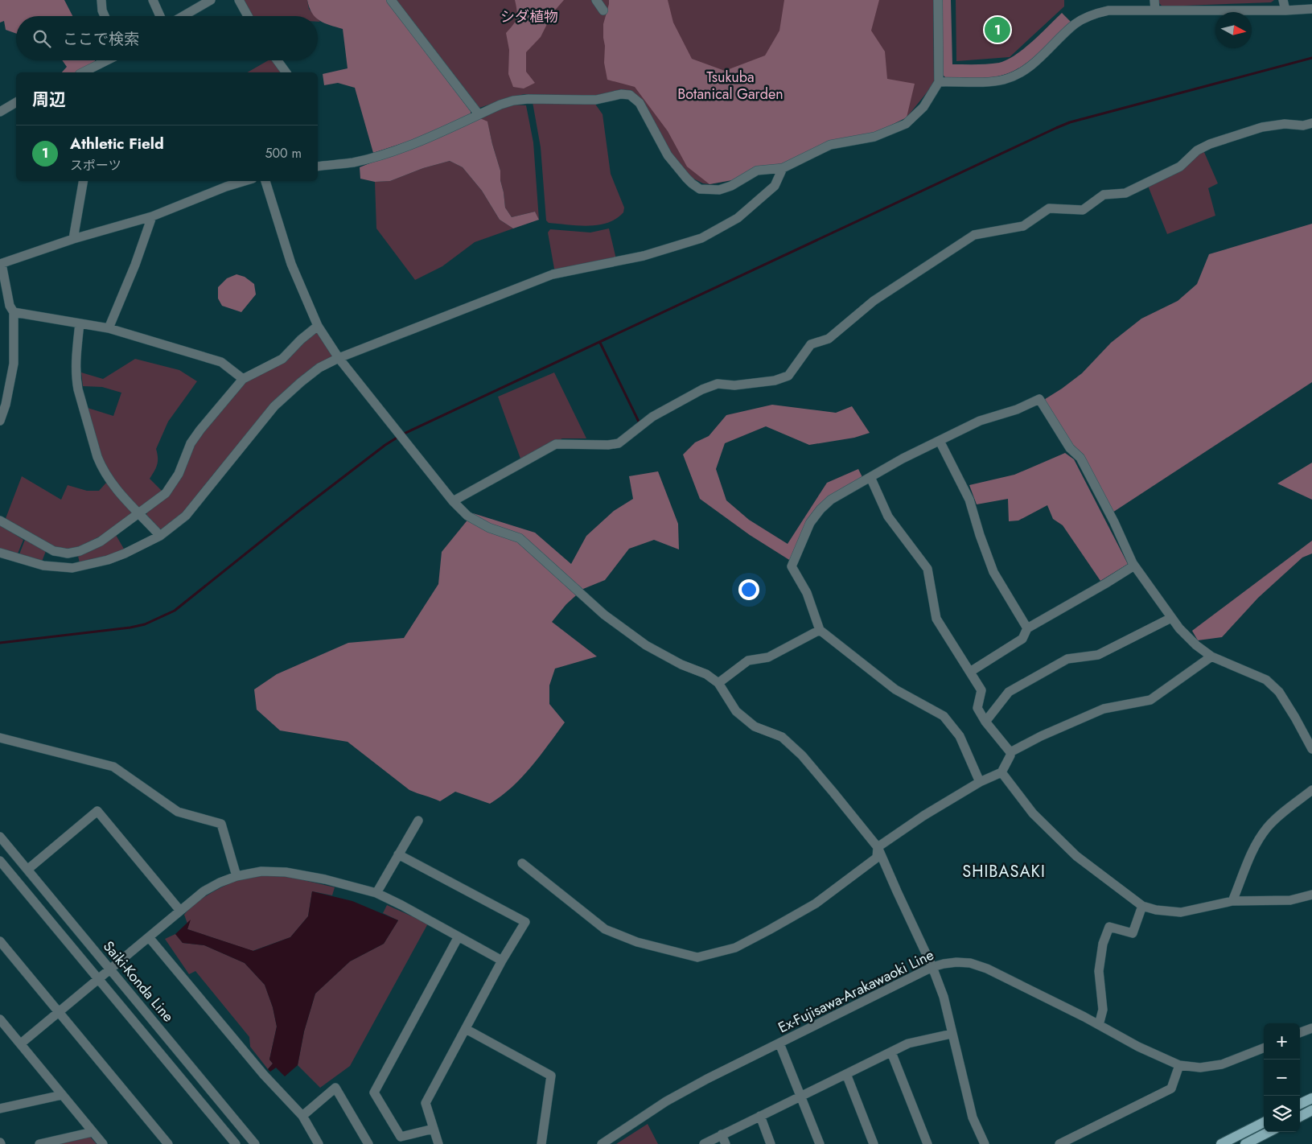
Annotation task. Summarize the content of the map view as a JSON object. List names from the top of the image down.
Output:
{
  "streets": {
    "street": ["Saiki-Konda Line", "Ex-Fujisawa-Arakawaoki Line"]
  },
  "districts": ["SHIBASAKI"],
  "parks": ["シダ植物", "Tsukuba Botanical Garden"],
  "north": "right",
  "page": {
    "pins": "1",
    "search": "ここで検索",
    "heading": "周辺",
    "list": [
      {
        "mark": "1",
        "name": "Athletic Field",
        "note": "スポーツ",
        "value": "500 m"
      }
    ],
    "map_buttons": ["+", "−"]
  }
}
